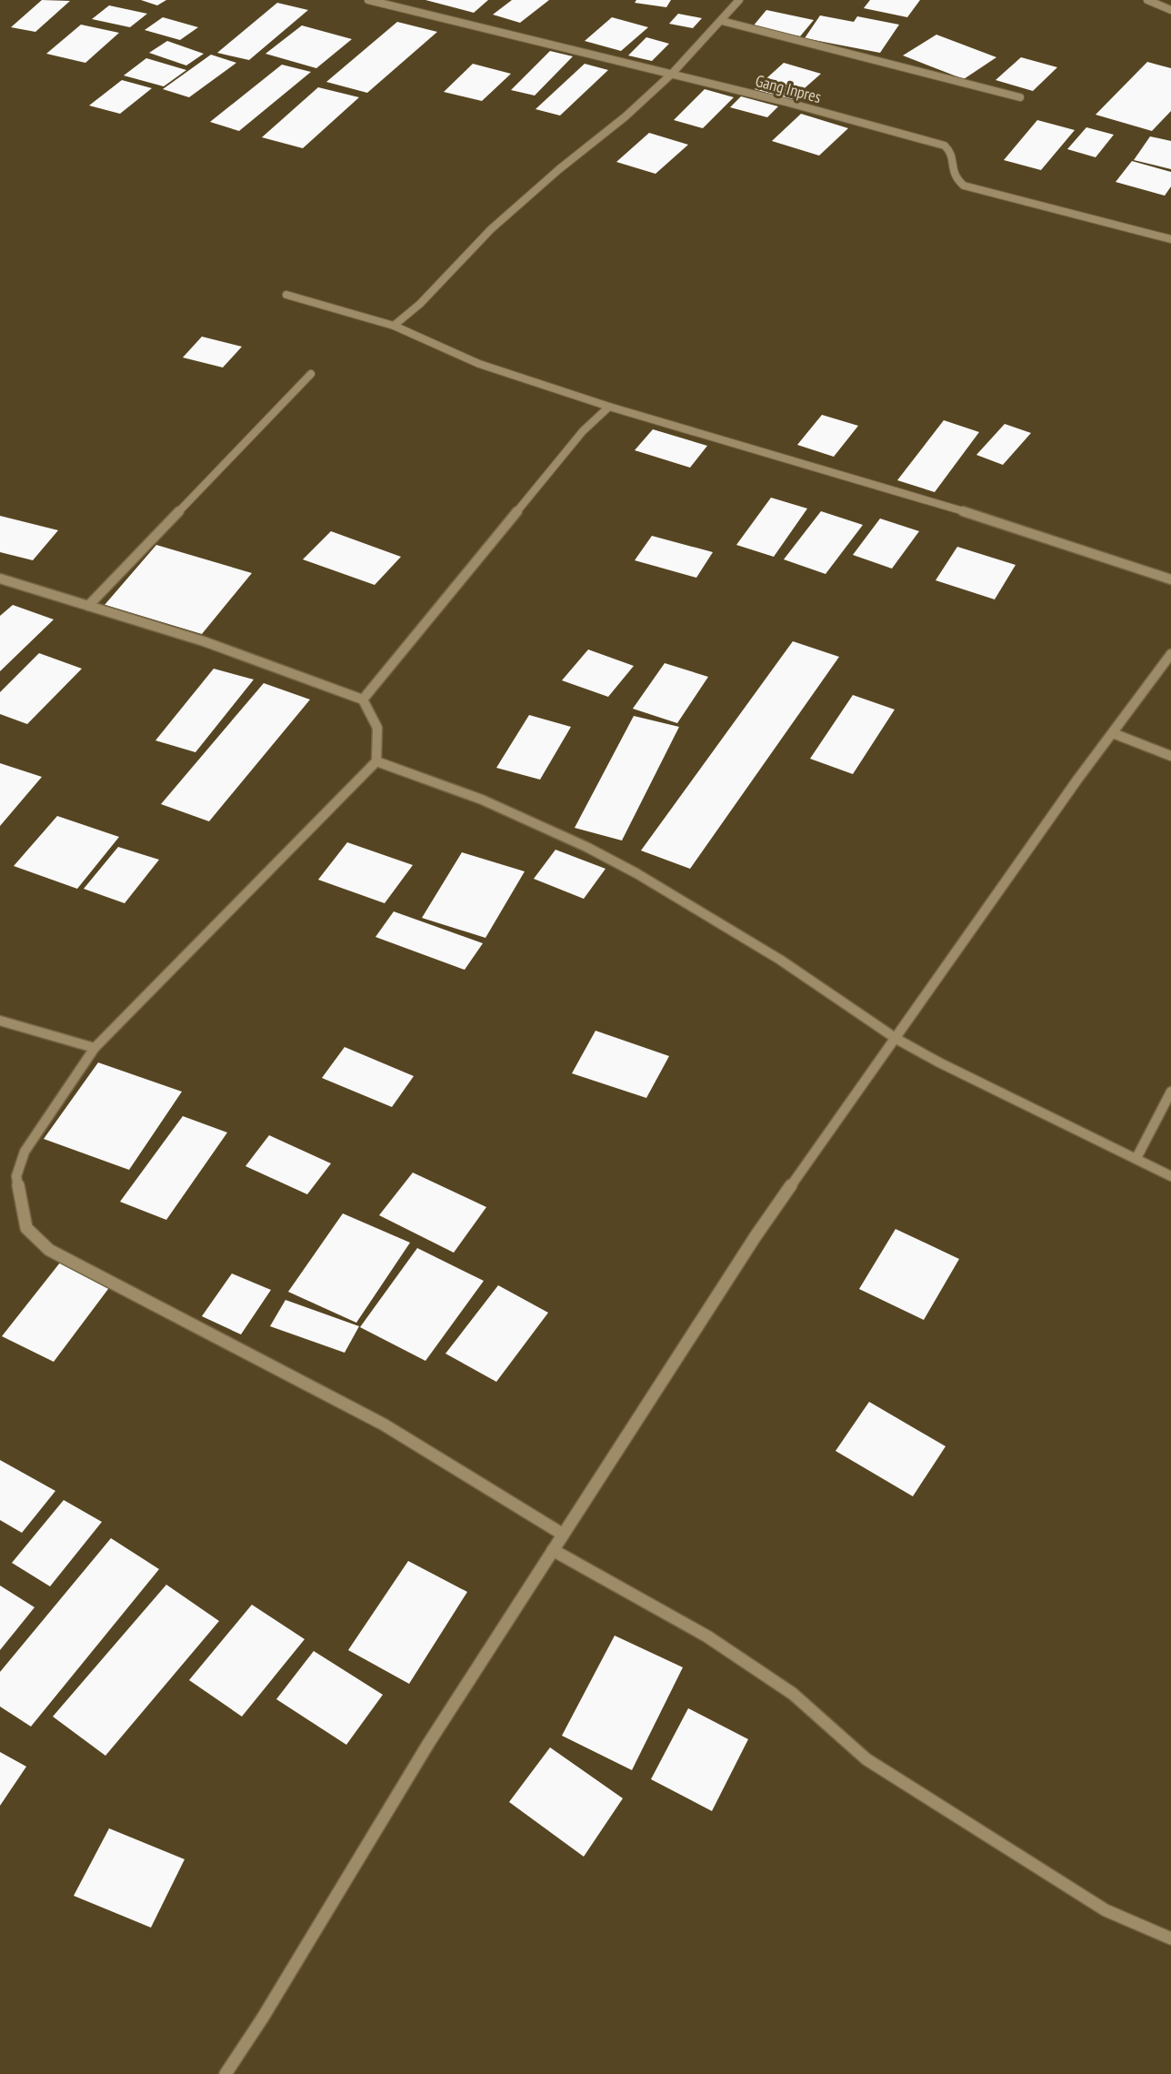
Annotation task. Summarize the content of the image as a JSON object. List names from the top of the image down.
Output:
{
  "streets": {
    "street": ["Gang Inpres"]
  }
}
